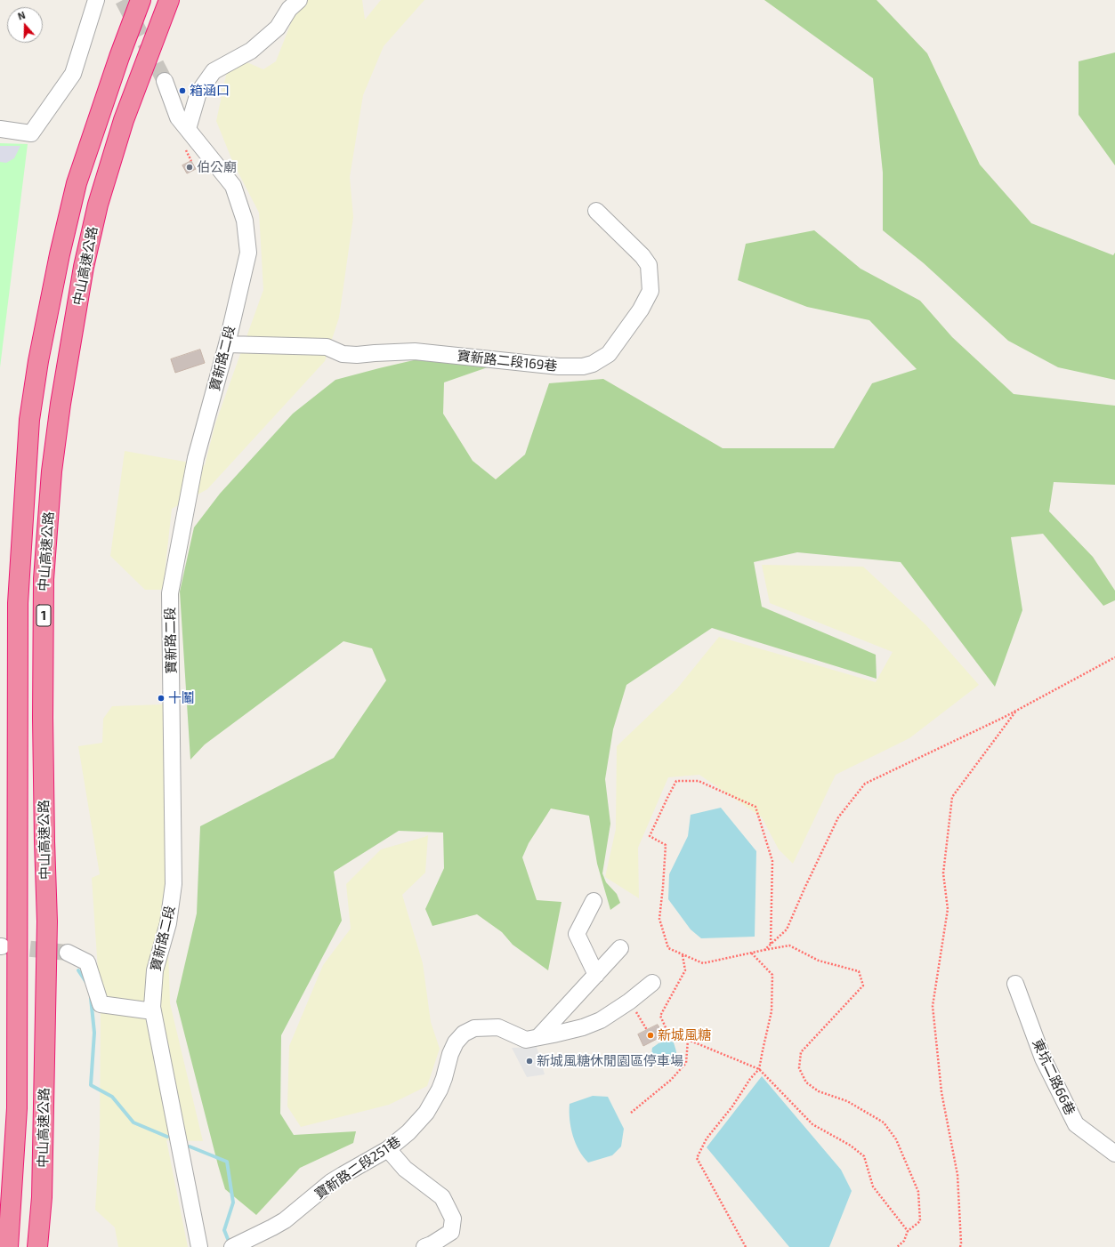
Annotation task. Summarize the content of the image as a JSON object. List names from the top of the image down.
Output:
{
  "streets": {
    "highway": ["中山高速公路", "1"],
    "street": [
      "寶新路二段",
      "寶新路二段169巷",
      "東坑二路66巷",
      "寶新路二段251巷"
    ]
  },
  "crossings": [
    ["寶新路二段", "寶新路二段169巷"]
  ],
  "places": [
    "箱涵口",
    "伯公廟",
    "十鬮",
    "新城風糖",
    "新城風糖休閒園區停車場"
  ],
  "north": "top"
}
